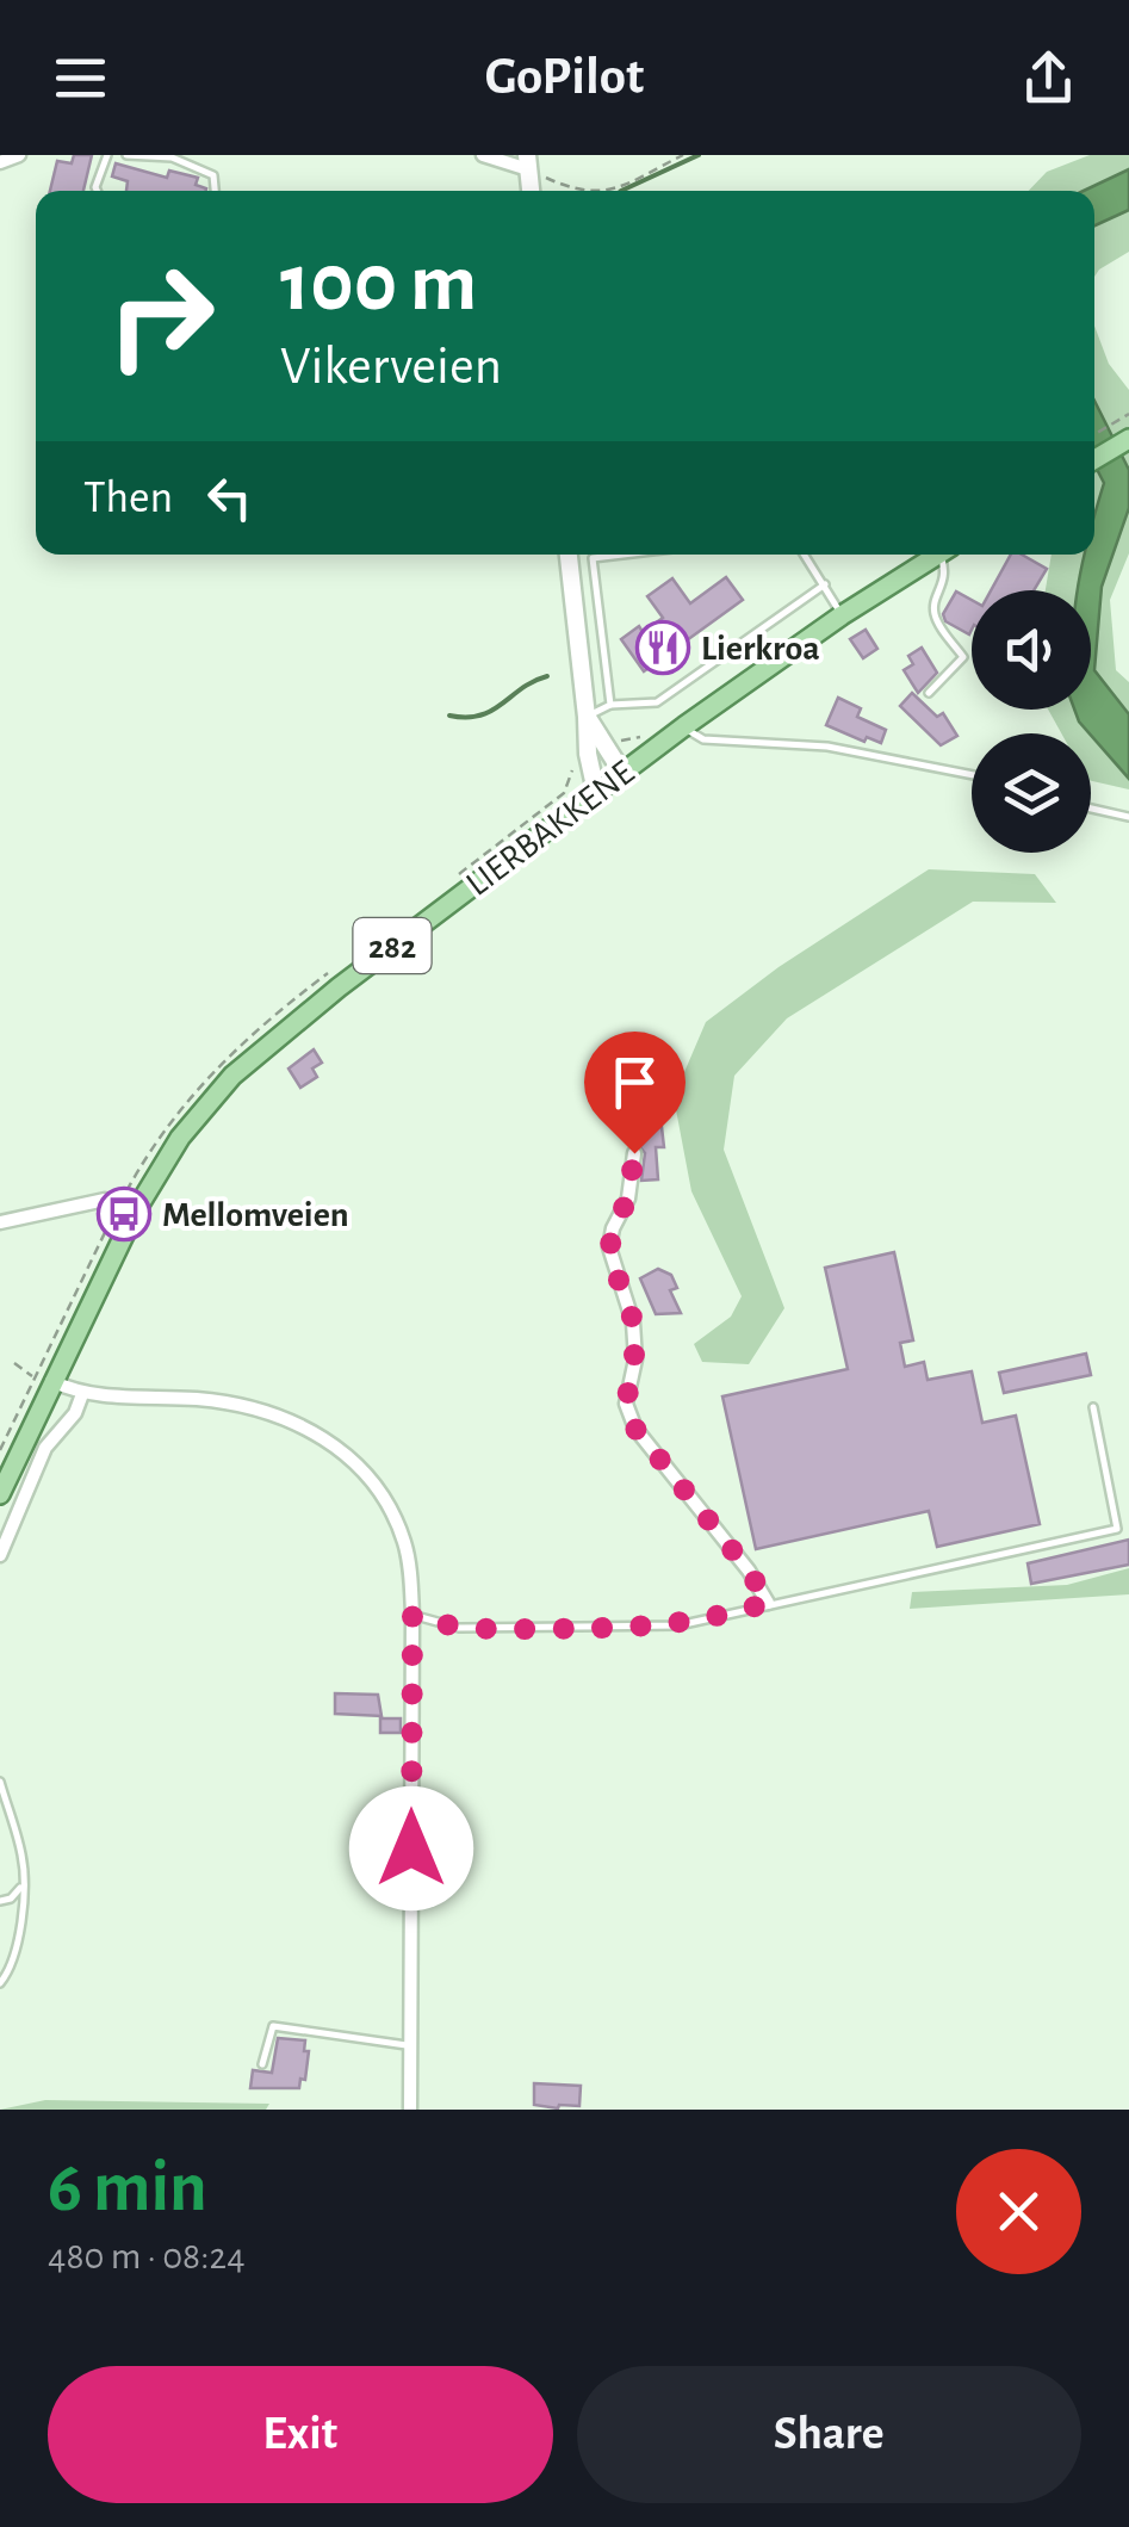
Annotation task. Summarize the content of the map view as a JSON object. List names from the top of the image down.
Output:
{
  "streets": {
    "main road": ["LIERBAKKENE", "282"]
  },
  "places": {
    "restaurant": ["Lierkroa"],
    "bus stop": ["Mellomveien"]
  },
  "page": {
    "header": "GoPilot",
    "turn": ["100 m", "Vikerveien"],
    "then": "Then",
    "heading": ["6 min", "480 m · 08:24"],
    "buttons": ["Exit", "Share"]
  }
}
